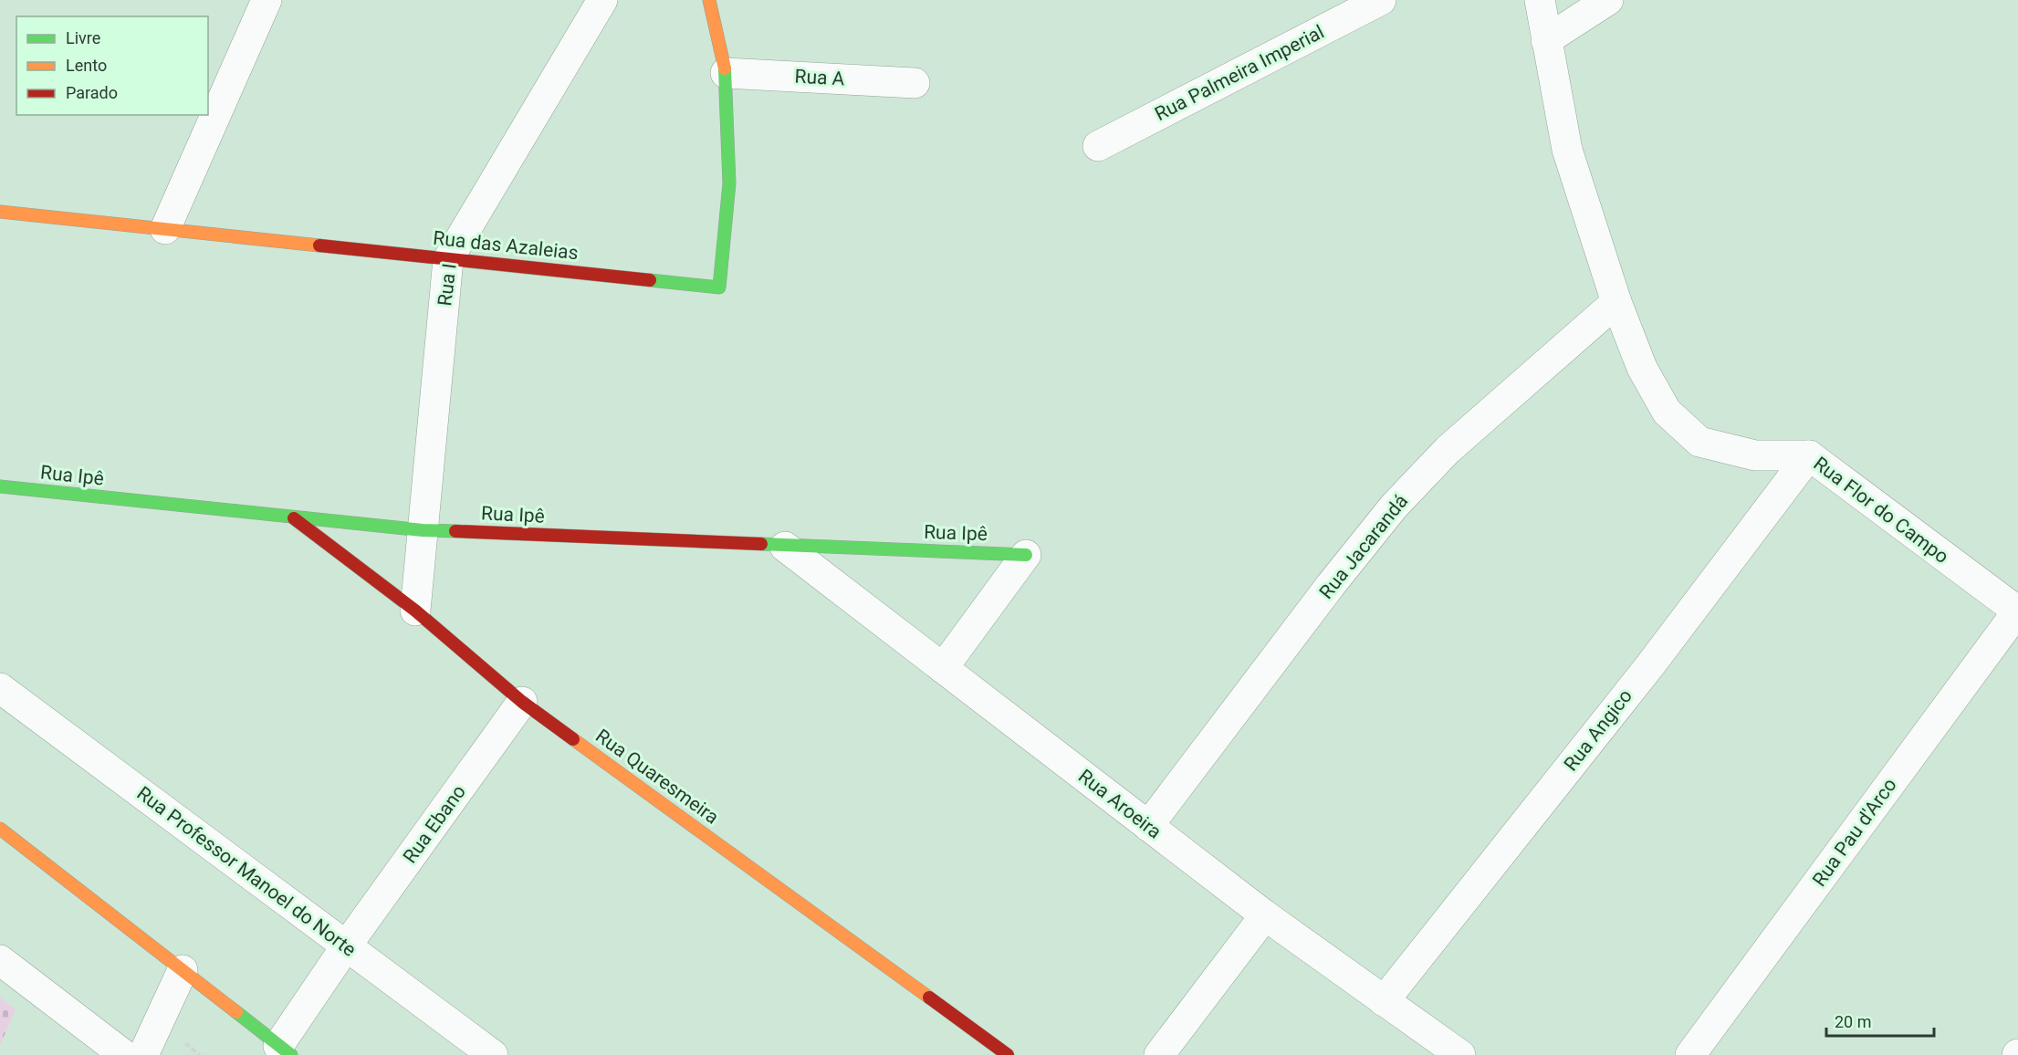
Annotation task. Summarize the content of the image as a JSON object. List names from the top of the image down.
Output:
{
  "streets": {
    "street": [
      "Rua Palmeira Imperial",
      "Rua A",
      "Rua das Azaleias",
      "Rua I",
      "Rua Ipê",
      "Rua Flor do Campo",
      "Rua Jacarandá",
      "Rua Angico",
      "Rua Quaresmeira",
      "Rua Aroeira",
      "Rua Ebano",
      "Rua Pau d'Arco",
      "Rua Professor Manoel do Norte"
    ]
  },
  "crossings": [
    ["Rua A", "Rua das Azaleias"],
    ["Rua das Azaleias", "Rua I"],
    ["Rua I", "Rua Ipê"],
    ["Rua I", "Rua Quaresmeira"],
    ["Rua Ipê", "Rua Quaresmeira"],
    ["Rua Ipê", "Rua Aroeira"],
    ["Rua Flor do Campo", "Rua Jacarandá"],
    ["Rua Flor do Campo", "Rua Angico"],
    ["Rua Flor do Campo", "Rua Pau d'Arco"],
    ["Rua Jacarandá", "Rua Aroeira"],
    ["Rua Angico", "Rua Aroeira"],
    ["Rua Quaresmeira", "Rua Ebano"],
    ["Rua Ebano", "Rua Professor Manoel do Norte"]
  ],
  "legend": ["Livre", "Lento", "Parado"],
  "scale_bar": "20 m"
}
